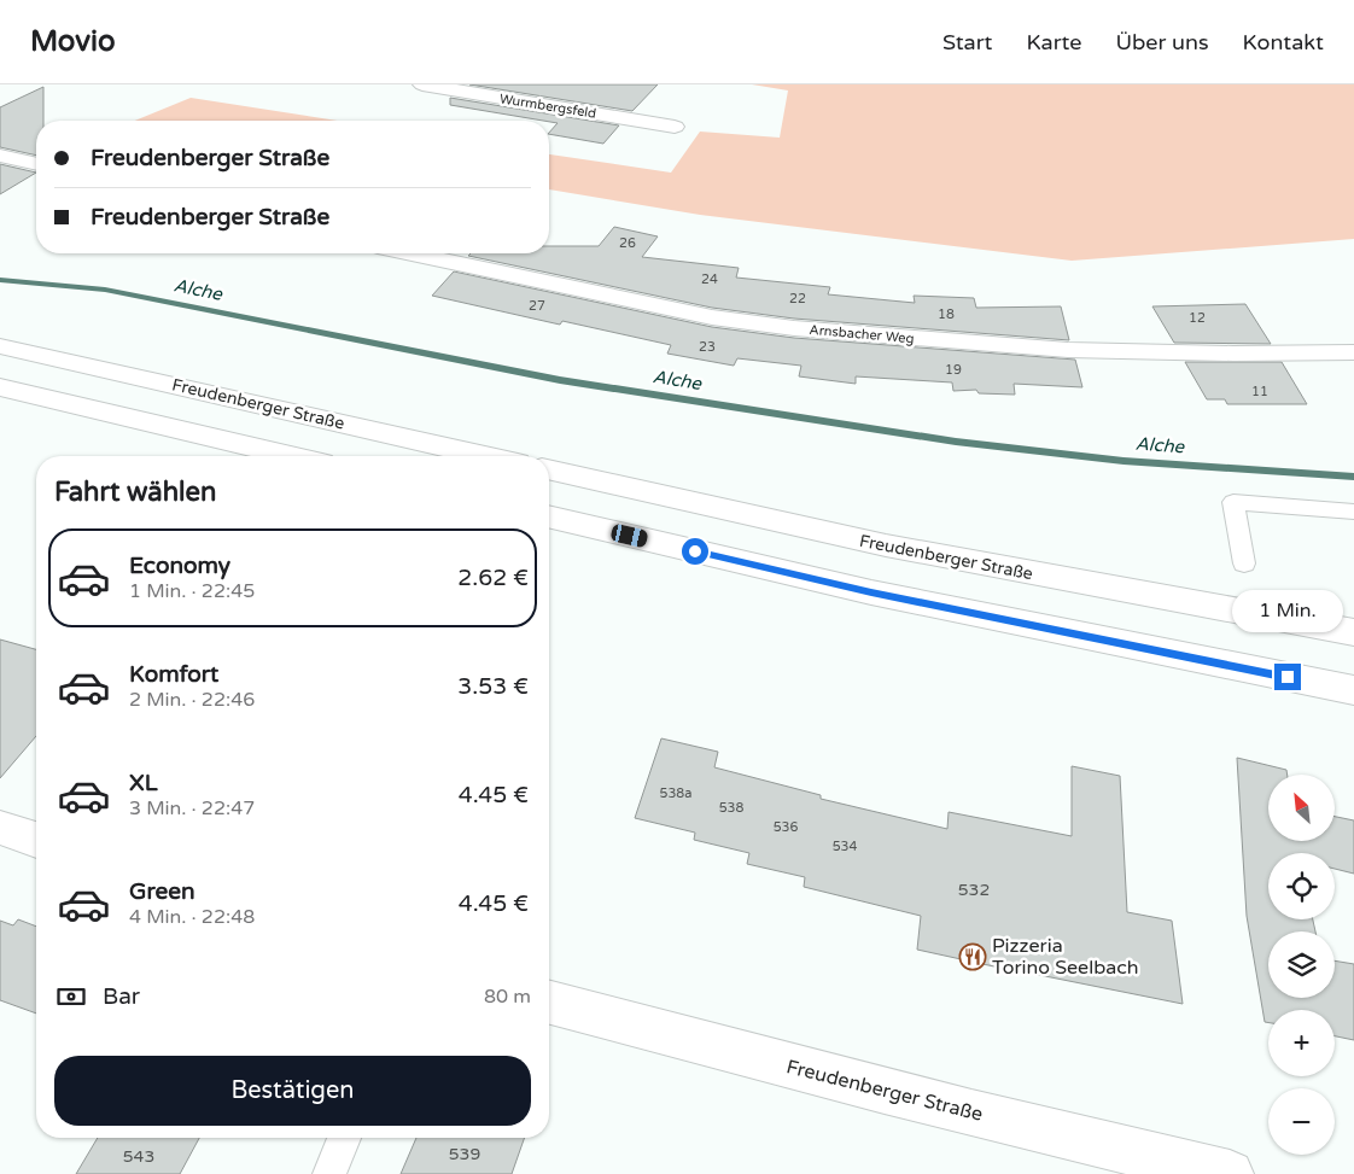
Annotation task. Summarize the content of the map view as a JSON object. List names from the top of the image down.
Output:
{
  "streets": {
    "main road": ["Wurmbergsfeld", "Arnsbacher Weg", "Freudenberger Straße"]
  },
  "water": ["Alche"],
  "places": {
    "restaurant": ["Pizzeria Torino Seelbach"]
  },
  "house_numbers": [
    "26",
    "24",
    "22",
    "27",
    "18",
    "12",
    "23",
    "19",
    "11",
    "538a",
    "538",
    "536",
    "534",
    "532",
    "539",
    "543"
  ],
  "north": "top left",
  "page": {
    "header": "Movio",
    "nav": [
      "Start",
      "Karte",
      "Über uns",
      "Kontakt"
    ],
    "banner": ["Freudenberger Straße", "Freudenberger Straße"],
    "heading": "Fahrt wählen",
    "list": [
      {
        "name": "Economy",
        "note": "1 Min. · 22:45",
        "value": "2.62 €"
      },
      {
        "name": "Komfort",
        "note": "2 Min. · 22:46",
        "value": "3.53 €"
      },
      {
        "name": "XL",
        "note": "3 Min. · 22:47",
        "value": "4.45 €"
      },
      {
        "name": "Green",
        "note": "4 Min. · 22:48",
        "value": "4.45 €"
      }
    ],
    "bubble": "1 Min.",
    "map_buttons": ["+", "−"],
    "pay": ["Bar", "80 m"],
    "buttons": "Bestätigen"
  }
}
